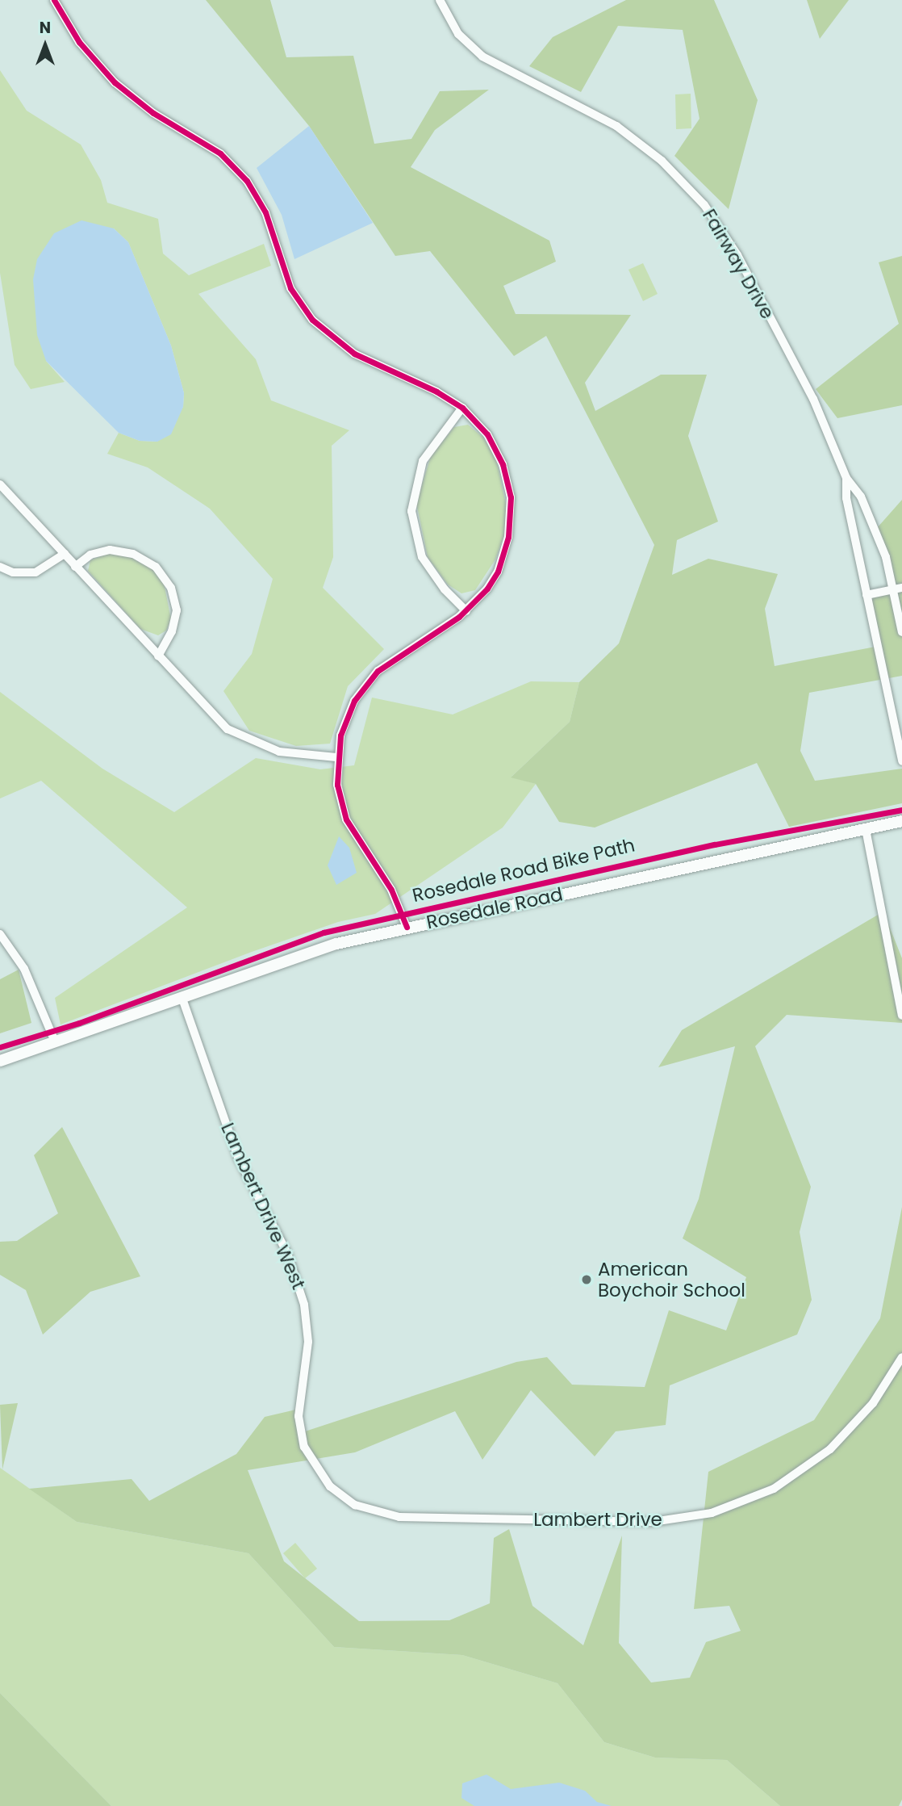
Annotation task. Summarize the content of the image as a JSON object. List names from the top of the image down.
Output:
{
  "streets": {
    "street": [
      "Fairway Drive",
      "Rosedale Road",
      "Lambert Drive West",
      "Lambert Drive"
    ],
    "cycle path": ["Rosedale Road Bike Path"]
  },
  "crossings": [
    ["Rosedale Road", "Lambert Drive West"],
    ["Lambert Drive West", "Lambert Drive"]
  ],
  "places": ["American Boychoir School"],
  "north": "top"
}
